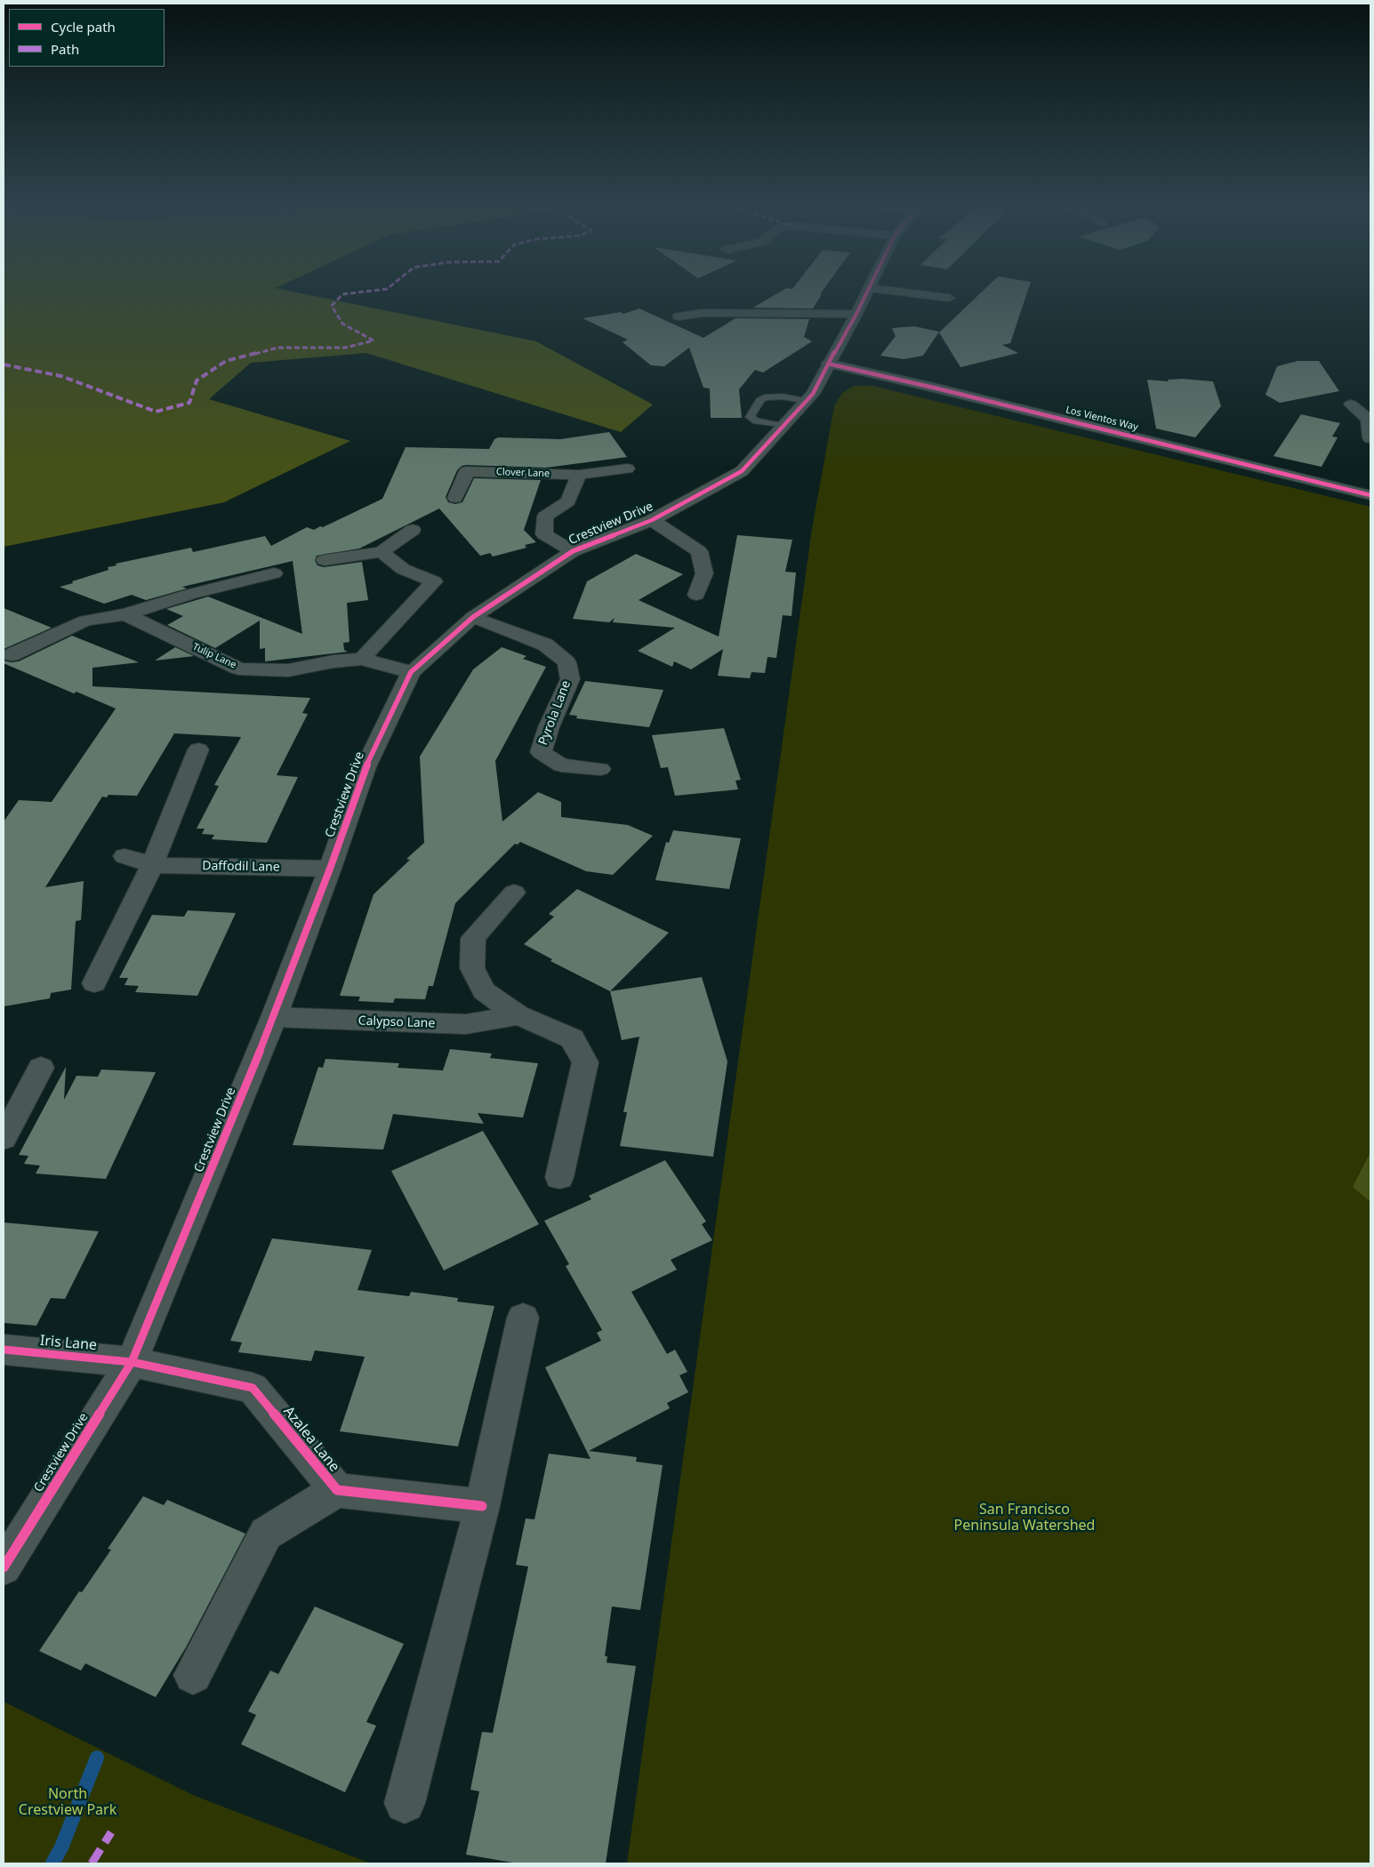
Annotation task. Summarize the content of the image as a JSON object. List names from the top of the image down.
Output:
{
  "streets": {
    "street": [
      "Los Vientos Way",
      "Clover Lane",
      "Crestview Drive",
      "Tulip Lane",
      "Pyrola Lane",
      "Daffodil Lane",
      "Calypso Lane",
      "Iris Lane",
      "Azalea Lane"
    ]
  },
  "crossings": [
    ["Los Vientos Way", "Crestview Drive"],
    ["Crestview Drive", "Tulip Lane"],
    ["Crestview Drive", "Pyrola Lane"],
    ["Crestview Drive", "Daffodil Lane"],
    ["Crestview Drive", "Calypso Lane"],
    ["Crestview Drive", "Iris Lane"],
    ["Crestview Drive", "Azalea Lane"],
    ["Iris Lane", "Azalea Lane"]
  ],
  "parks": ["San Francisco Peninsula Watershed", "North Crestview Park"],
  "legend": ["Cycle path", "Path"]
}
